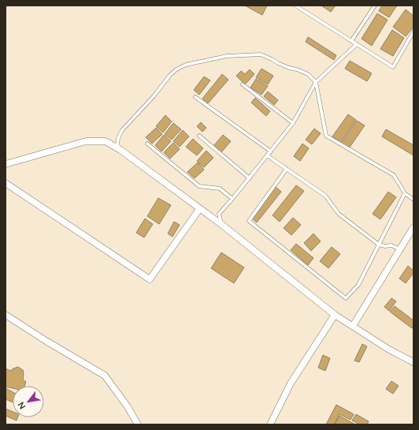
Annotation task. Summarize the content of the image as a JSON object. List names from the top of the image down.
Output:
{
  "north": "bottom left"
}
